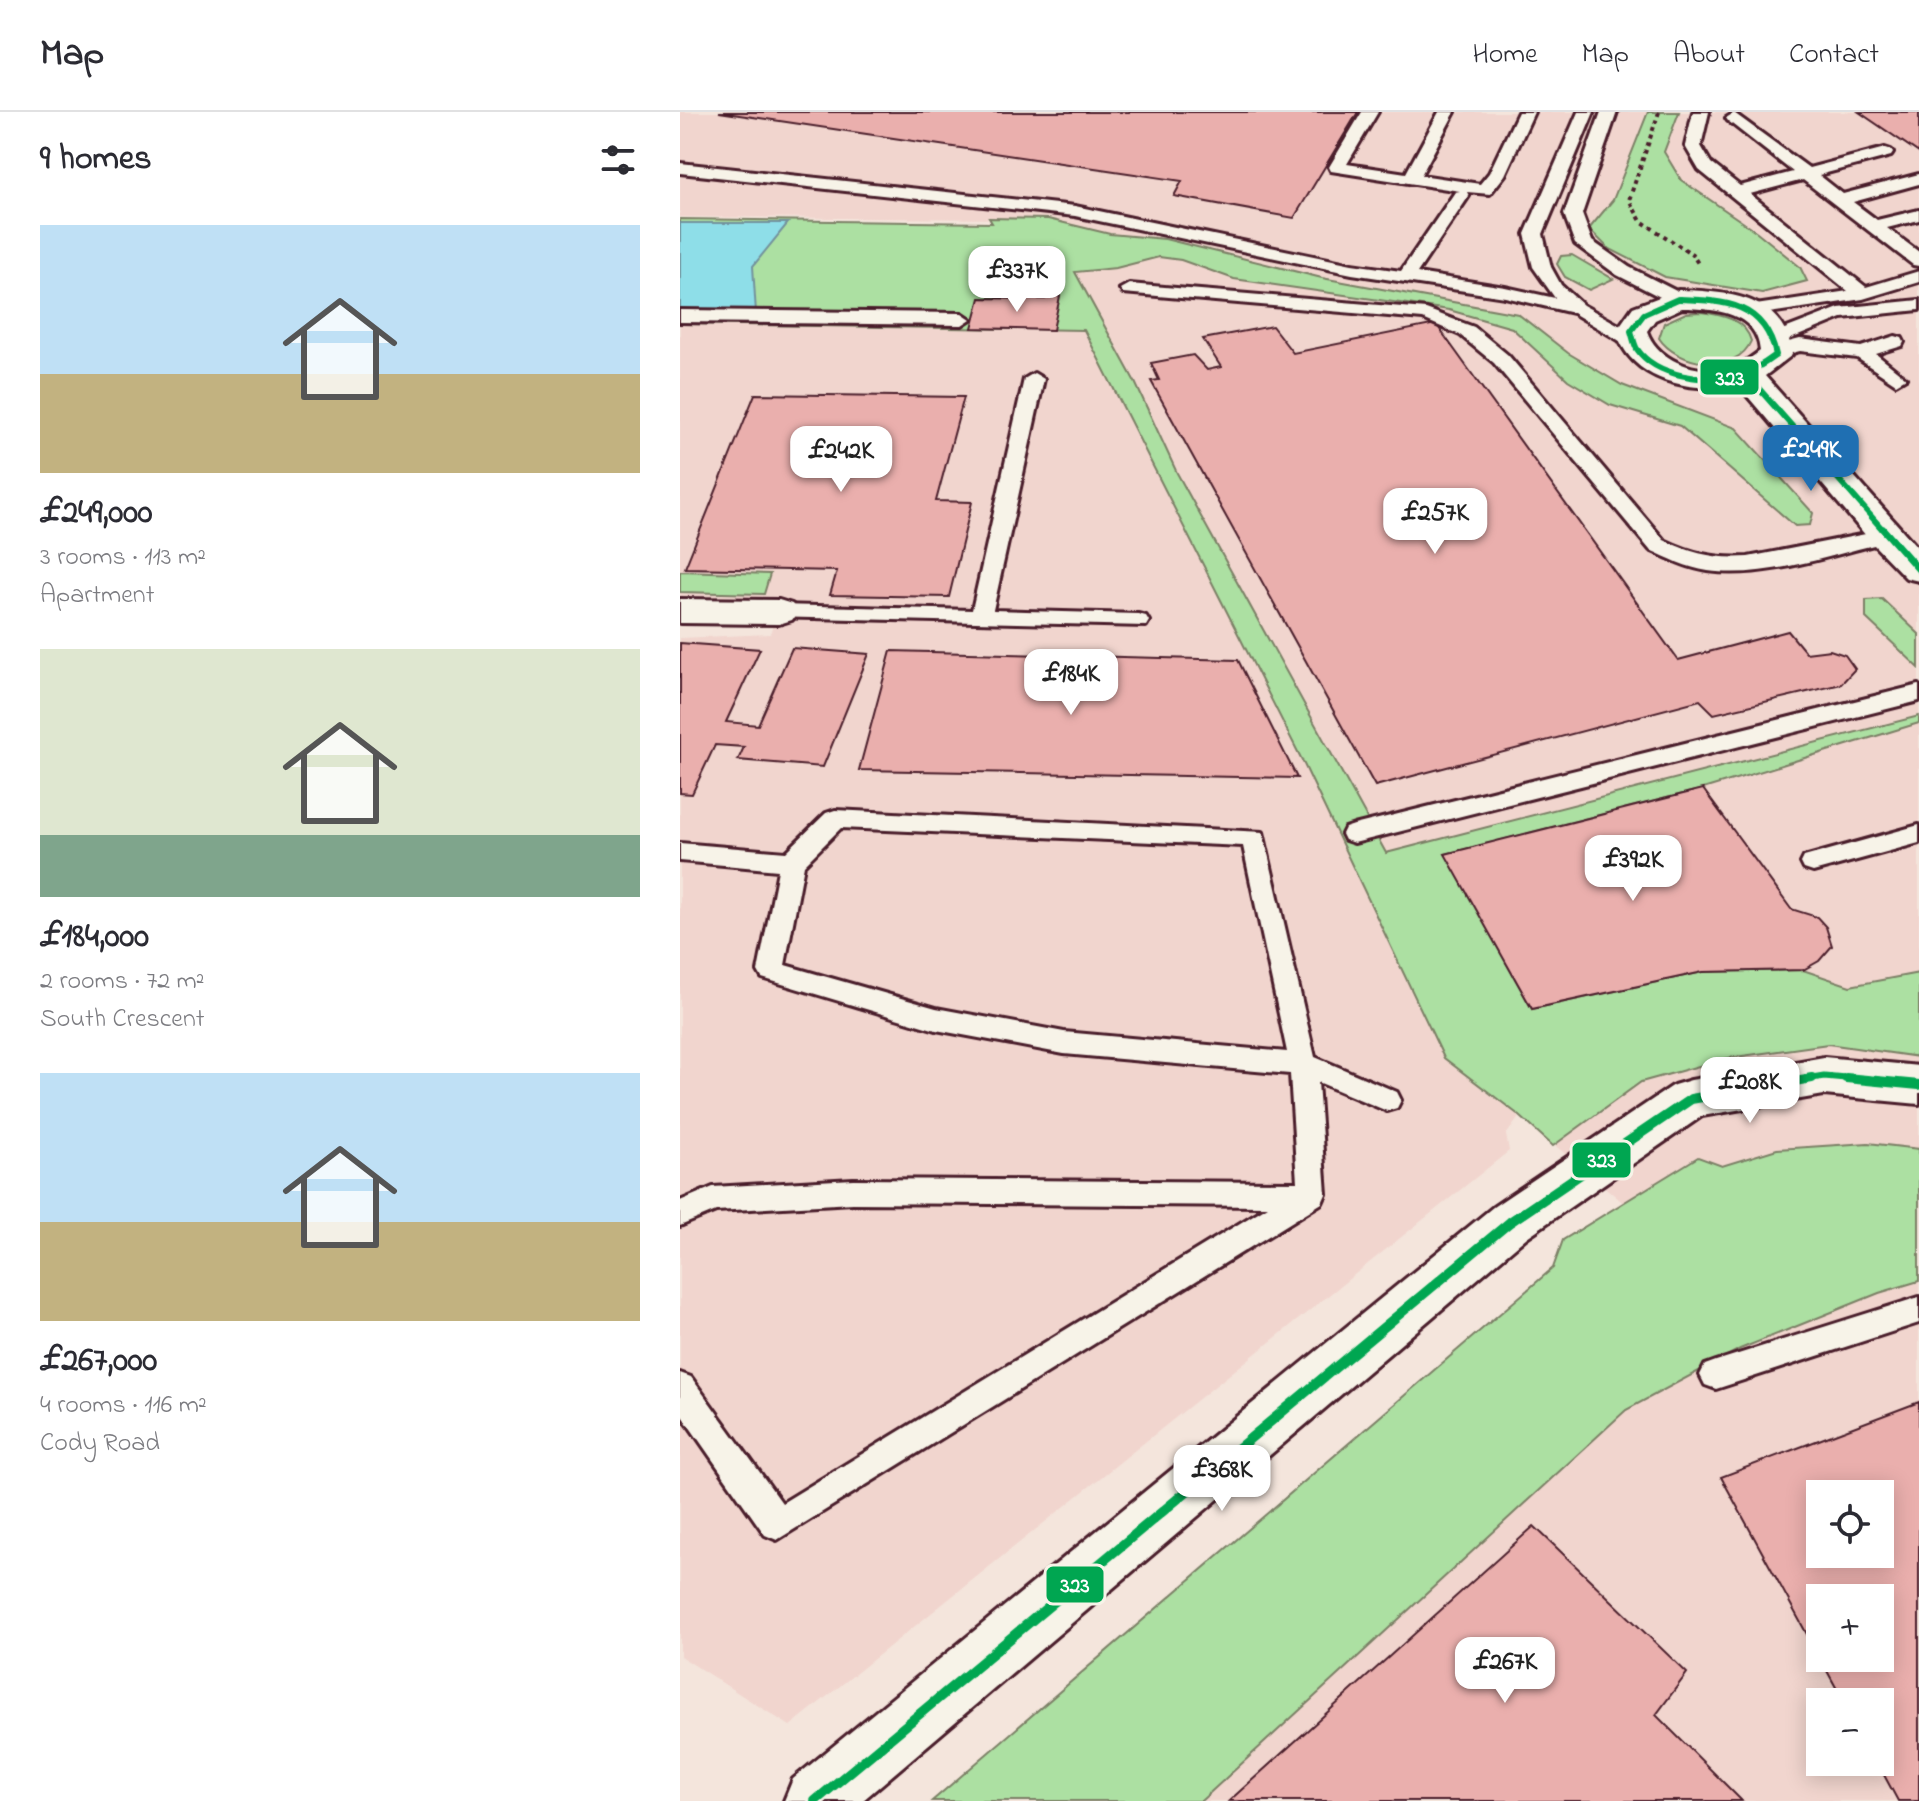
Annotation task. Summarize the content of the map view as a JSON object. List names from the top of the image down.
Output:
{
  "lines": ["transit line 323"],
  "page": {
    "header": "Map",
    "nav": [
      "Home",
      "Map",
      "About",
      "Contact"
    ],
    "heading": "9 homes",
    "list": [
      {
        "name": "£249,000",
        "note": "3 rooms · 113 m² · Apartment"
      },
      {
        "name": "£184,000",
        "note": "2 rooms · 72 m² · South Crescent"
      },
      {
        "name": "£267,000",
        "note": "4 rooms · 116 m² · Cody Road"
      }
    ],
    "price": [
      "£337K",
      "£249K",
      "£242K",
      "£257K",
      "£184K",
      "£392K",
      "£208K",
      "£368K",
      "£267K"
    ],
    "map_buttons": ["+", "−"]
  }
}
